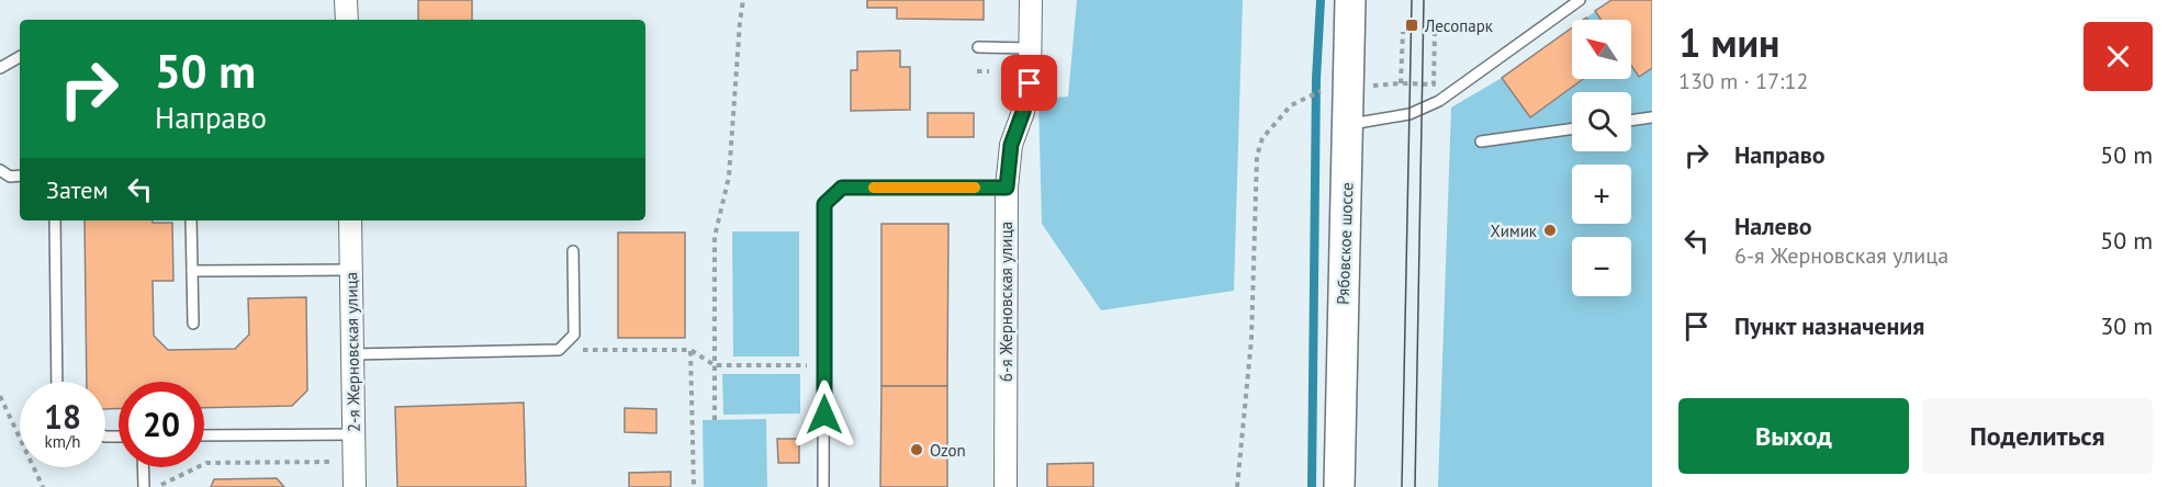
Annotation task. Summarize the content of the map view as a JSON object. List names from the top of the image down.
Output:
{
  "streets": {
    "main road": ["Рябовское шоссе"],
    "street": ["6-я Жерновская улица", "2-я Жерновская улица"]
  },
  "places": {
    "transit": ["Лесопарк"],
    "other": ["Химик", "Ozon"]
  },
  "north": "top left",
  "page": {
    "heading": ["1 мин", "130 m · 17:12"],
    "map_buttons": ["+", "−"],
    "turn": ["50 m", "Направо"],
    "list": [
      {
        "name": "Направо",
        "value": "50 m"
      },
      {
        "name": "Налево",
        "note": "6-я Жерновская улица",
        "value": "50 m"
      },
      {
        "name": "Пункт назначения",
        "value": "30 m"
      }
    ],
    "then": "Затем",
    "speed": "18 km/h",
    "limit": "20",
    "buttons": ["Выход", "Поделиться"]
  }
}
